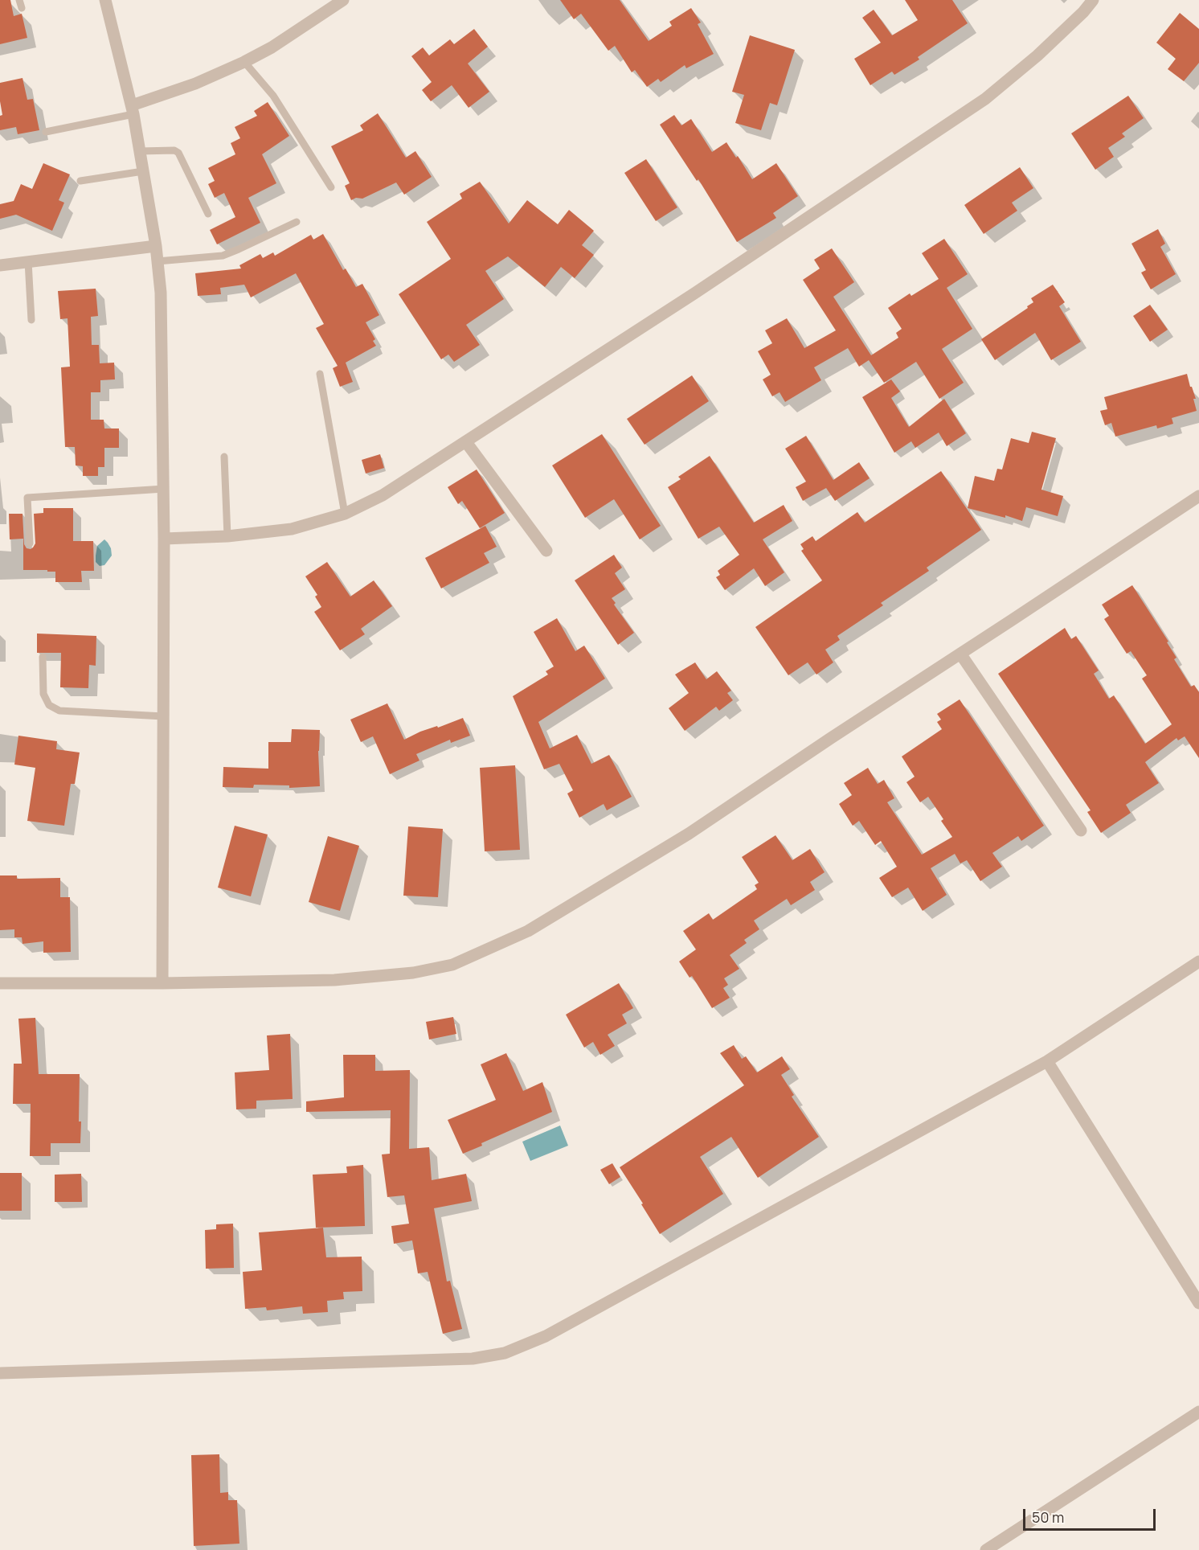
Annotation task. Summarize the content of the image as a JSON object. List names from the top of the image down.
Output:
{
  "scale_bar": "50 m"
}
